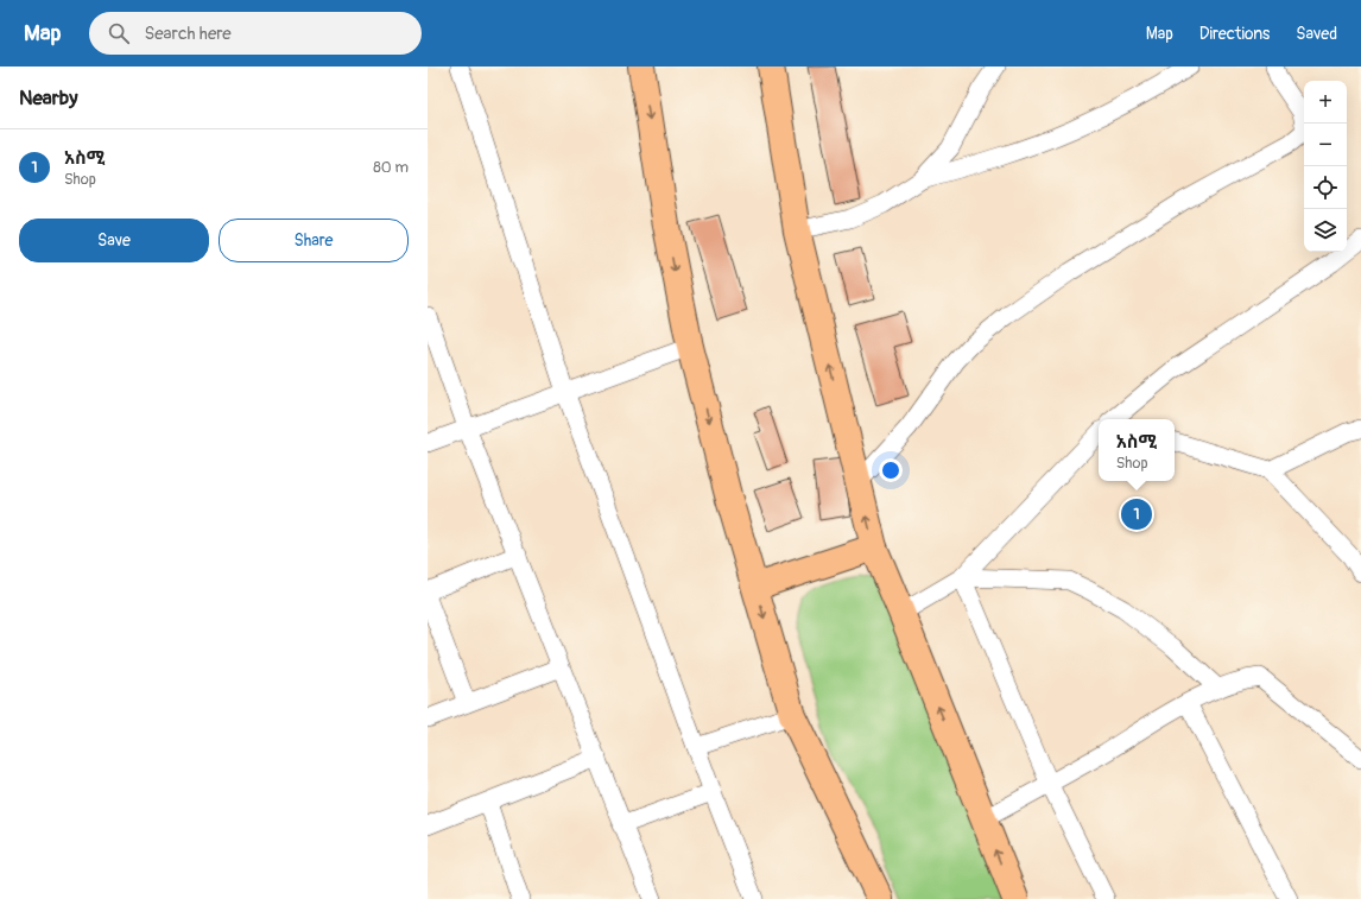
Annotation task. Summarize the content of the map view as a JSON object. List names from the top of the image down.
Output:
{
  "page": {
    "header": "Map",
    "search": "Search here",
    "nav": ["Map", "Directions", "Saved"],
    "heading": "Nearby",
    "map_buttons": ["+", "−"],
    "list": [
      {
        "mark": "1",
        "name": "አስሚ",
        "note": "Shop",
        "value": "80 m"
      }
    ],
    "buttons": ["Save", "Share"],
    "popup": ["አስሚ", "Shop"],
    "pins": "1"
  }
}
